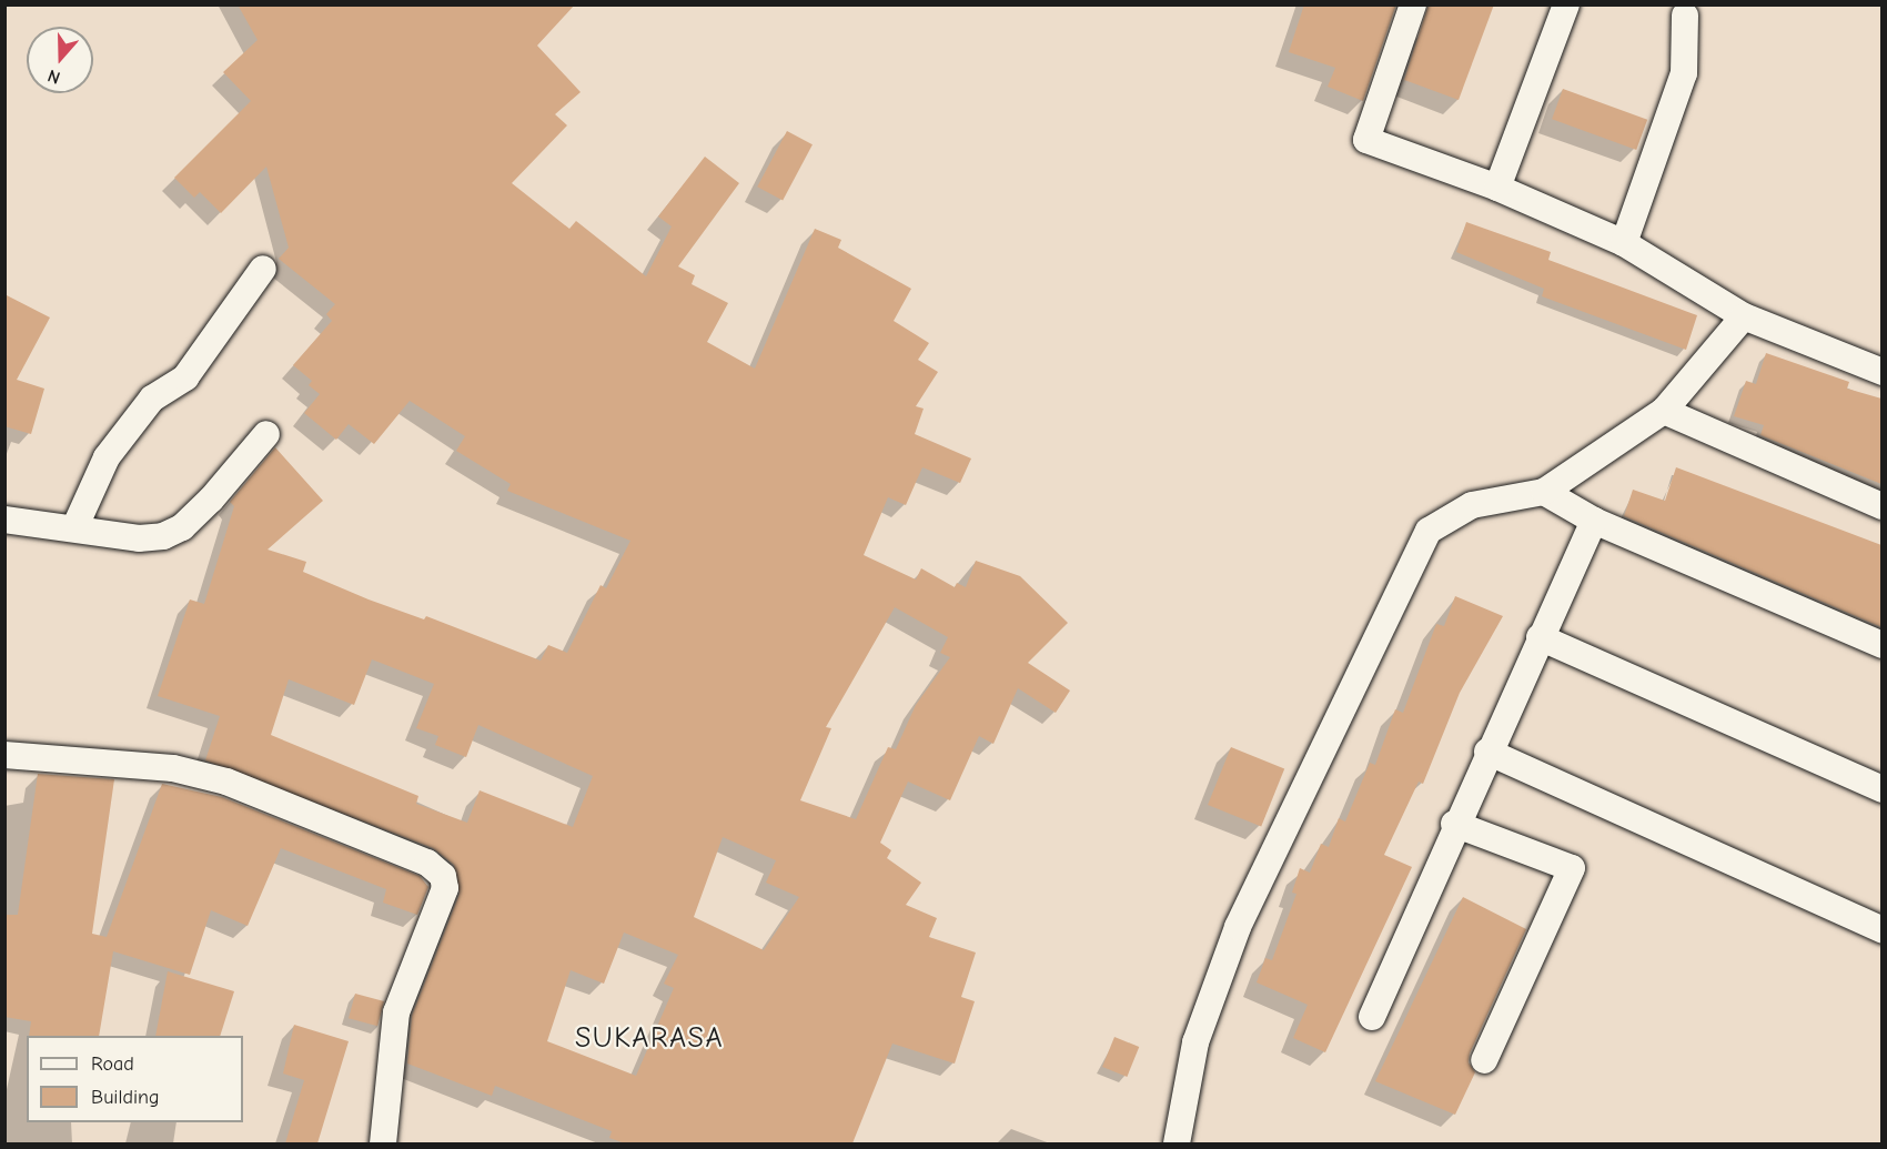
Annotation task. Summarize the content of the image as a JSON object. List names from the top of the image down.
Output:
{
  "districts": ["SUKARASA"],
  "legend": ["Road", "Building"],
  "north": "bottom"
}
